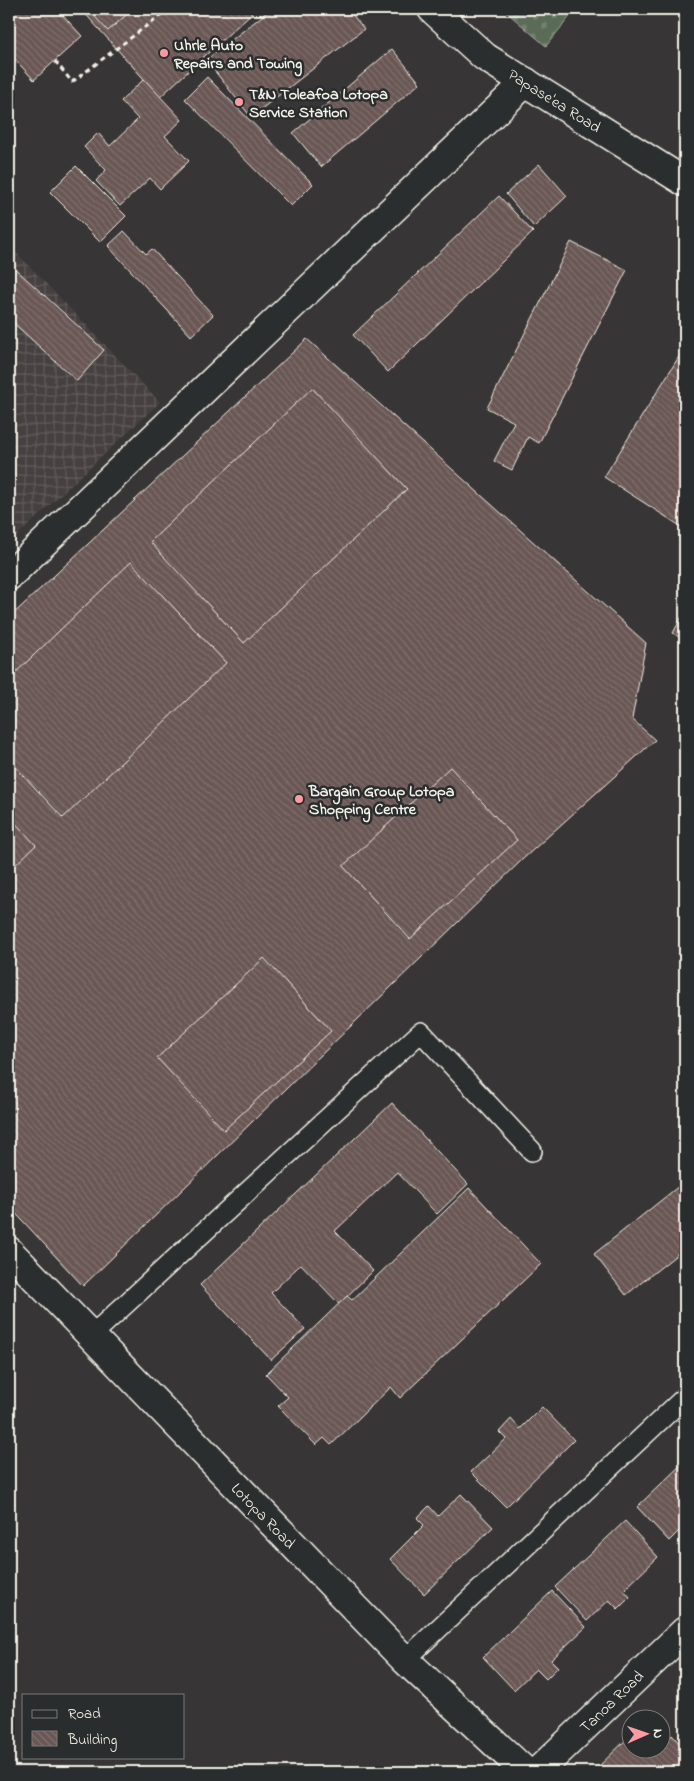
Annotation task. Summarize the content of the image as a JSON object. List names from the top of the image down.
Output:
{
  "streets": {
    "street": ["Papase'ea Road", "Lotopa Road", "Tanoa Road"]
  },
  "places": ["Uhrle Auto Repairs and Towing", "T&N Toleafoa Lotopa Service Station", "Bargain Group Lotopa Shopping Centre"],
  "legend": ["Road", "Building"],
  "north": "right"
}
